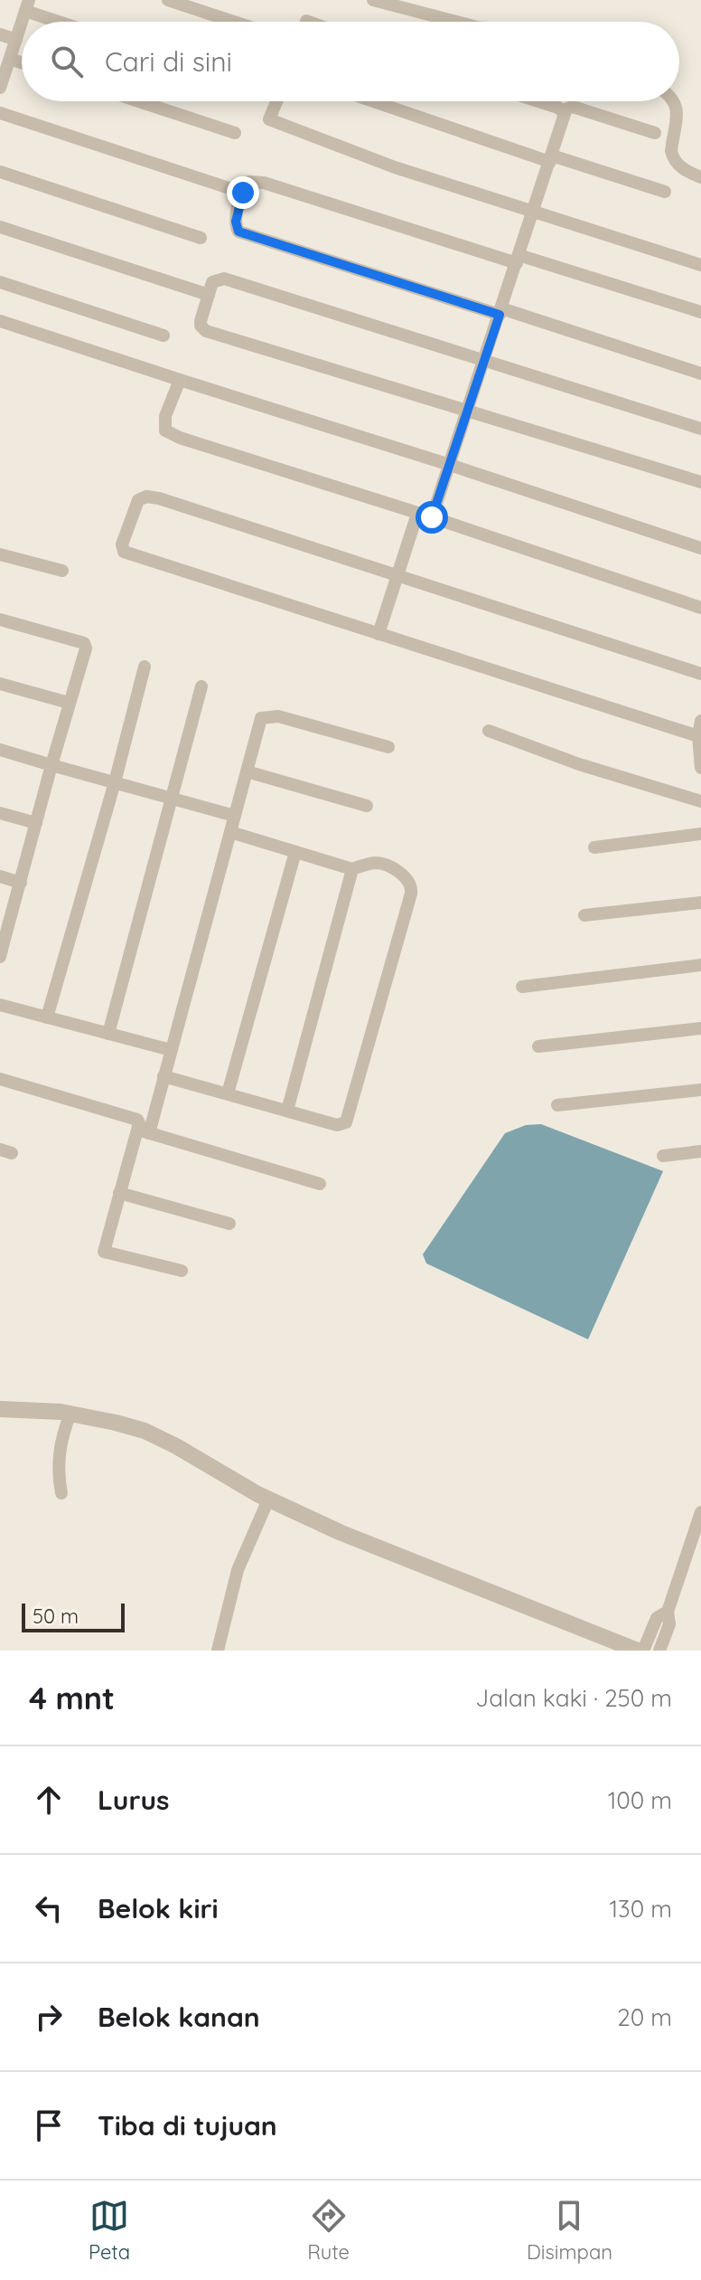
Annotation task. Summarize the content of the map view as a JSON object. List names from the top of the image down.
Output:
{
  "scale_bar": "50 m",
  "page": {
    "search": "Cari di sini",
    "scale": "50 m",
    "heading": ["4 mnt", "Jalan kaki · 250 m"],
    "list": [
      ["Lurus", "100 m"],
      ["Belok kiri", "130 m"],
      ["Belok kanan", "20 m"],
      "Tiba di tujuan"
    ],
    "nav": ["Peta", "Rute", "Disimpan"]
  }
}
